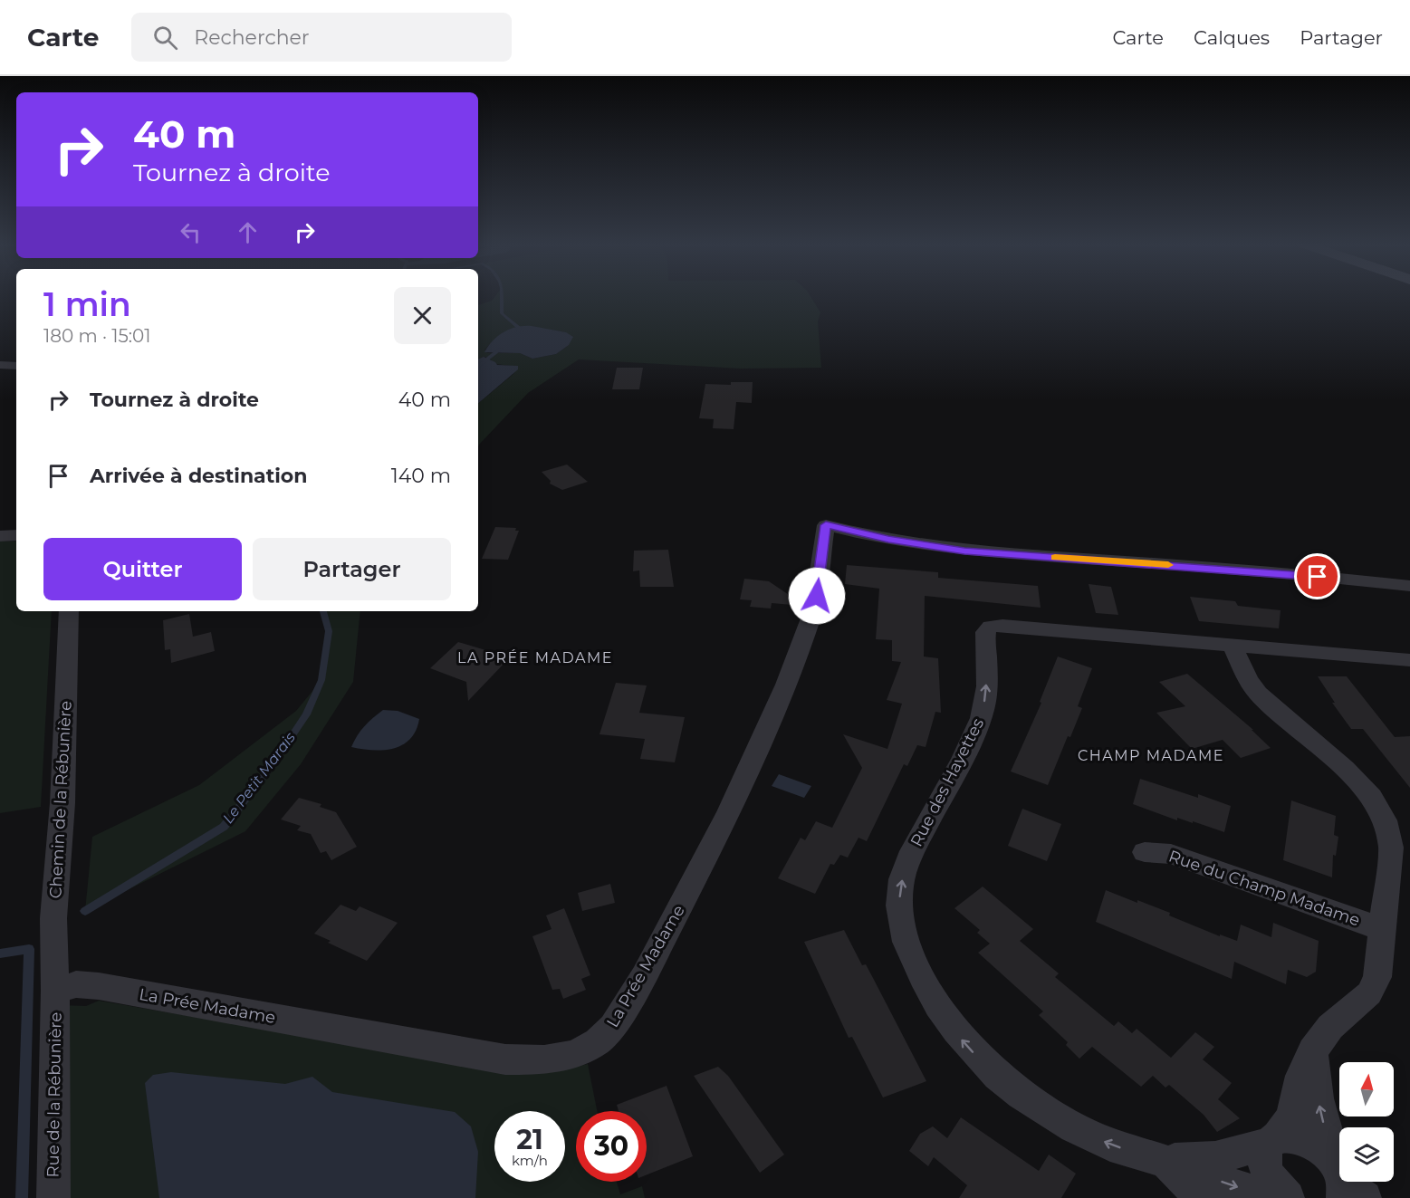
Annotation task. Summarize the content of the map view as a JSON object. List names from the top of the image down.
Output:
{
  "streets": {
    "street": [
      "Rue des Hayettes",
      "Chemin de la Rébunière",
      "Rue du Champ Madame",
      "La Prée Madame",
      "Rue de la Rébunière"
    ]
  },
  "crossings": [
    ["Chemin de la Rébunière", "La Prée Madame"],
    ["Chemin de la Rébunière", "Rue de la Rébunière"],
    ["La Prée Madame", "Rue de la Rébunière"]
  ],
  "districts": ["LA PRÉE MADAME", "CHAMP MADAME"],
  "water": ["Le Petit Marais"],
  "north": "top",
  "page": {
    "header": "Carte",
    "search": "Rechercher",
    "nav": ["Carte", "Calques", "Partager"],
    "turn": ["40 m", "Tournez à droite"],
    "heading": ["1 min", "180 m · 15:01"],
    "list": [
      {
        "name": "Tournez à droite",
        "value": "40 m"
      },
      {
        "name": "Arrivée à destination",
        "value": "140 m"
      }
    ],
    "buttons": ["Quitter", "Partager"],
    "speed": "21 km/h",
    "limit": "30"
  }
}
